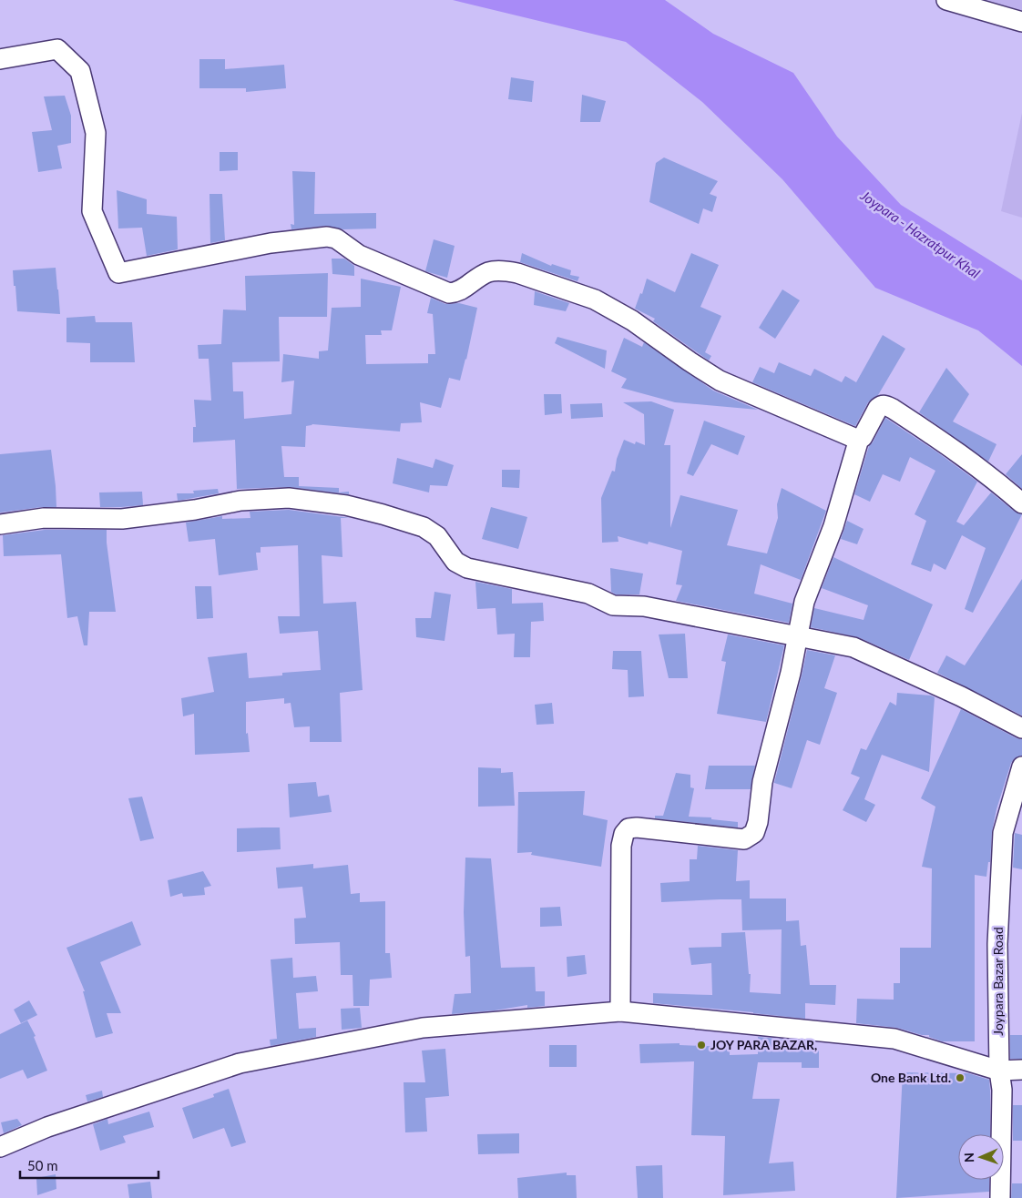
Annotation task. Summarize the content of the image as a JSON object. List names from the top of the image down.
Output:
{
  "streets": {
    "street": ["Joypara Bazar Road"]
  },
  "water": ["Joypara - Hazratpur Khal"],
  "places": ["JOY PARA BAZAR,", "One Bank Ltd."],
  "scale_bar": "50 m",
  "north": "left"
}
